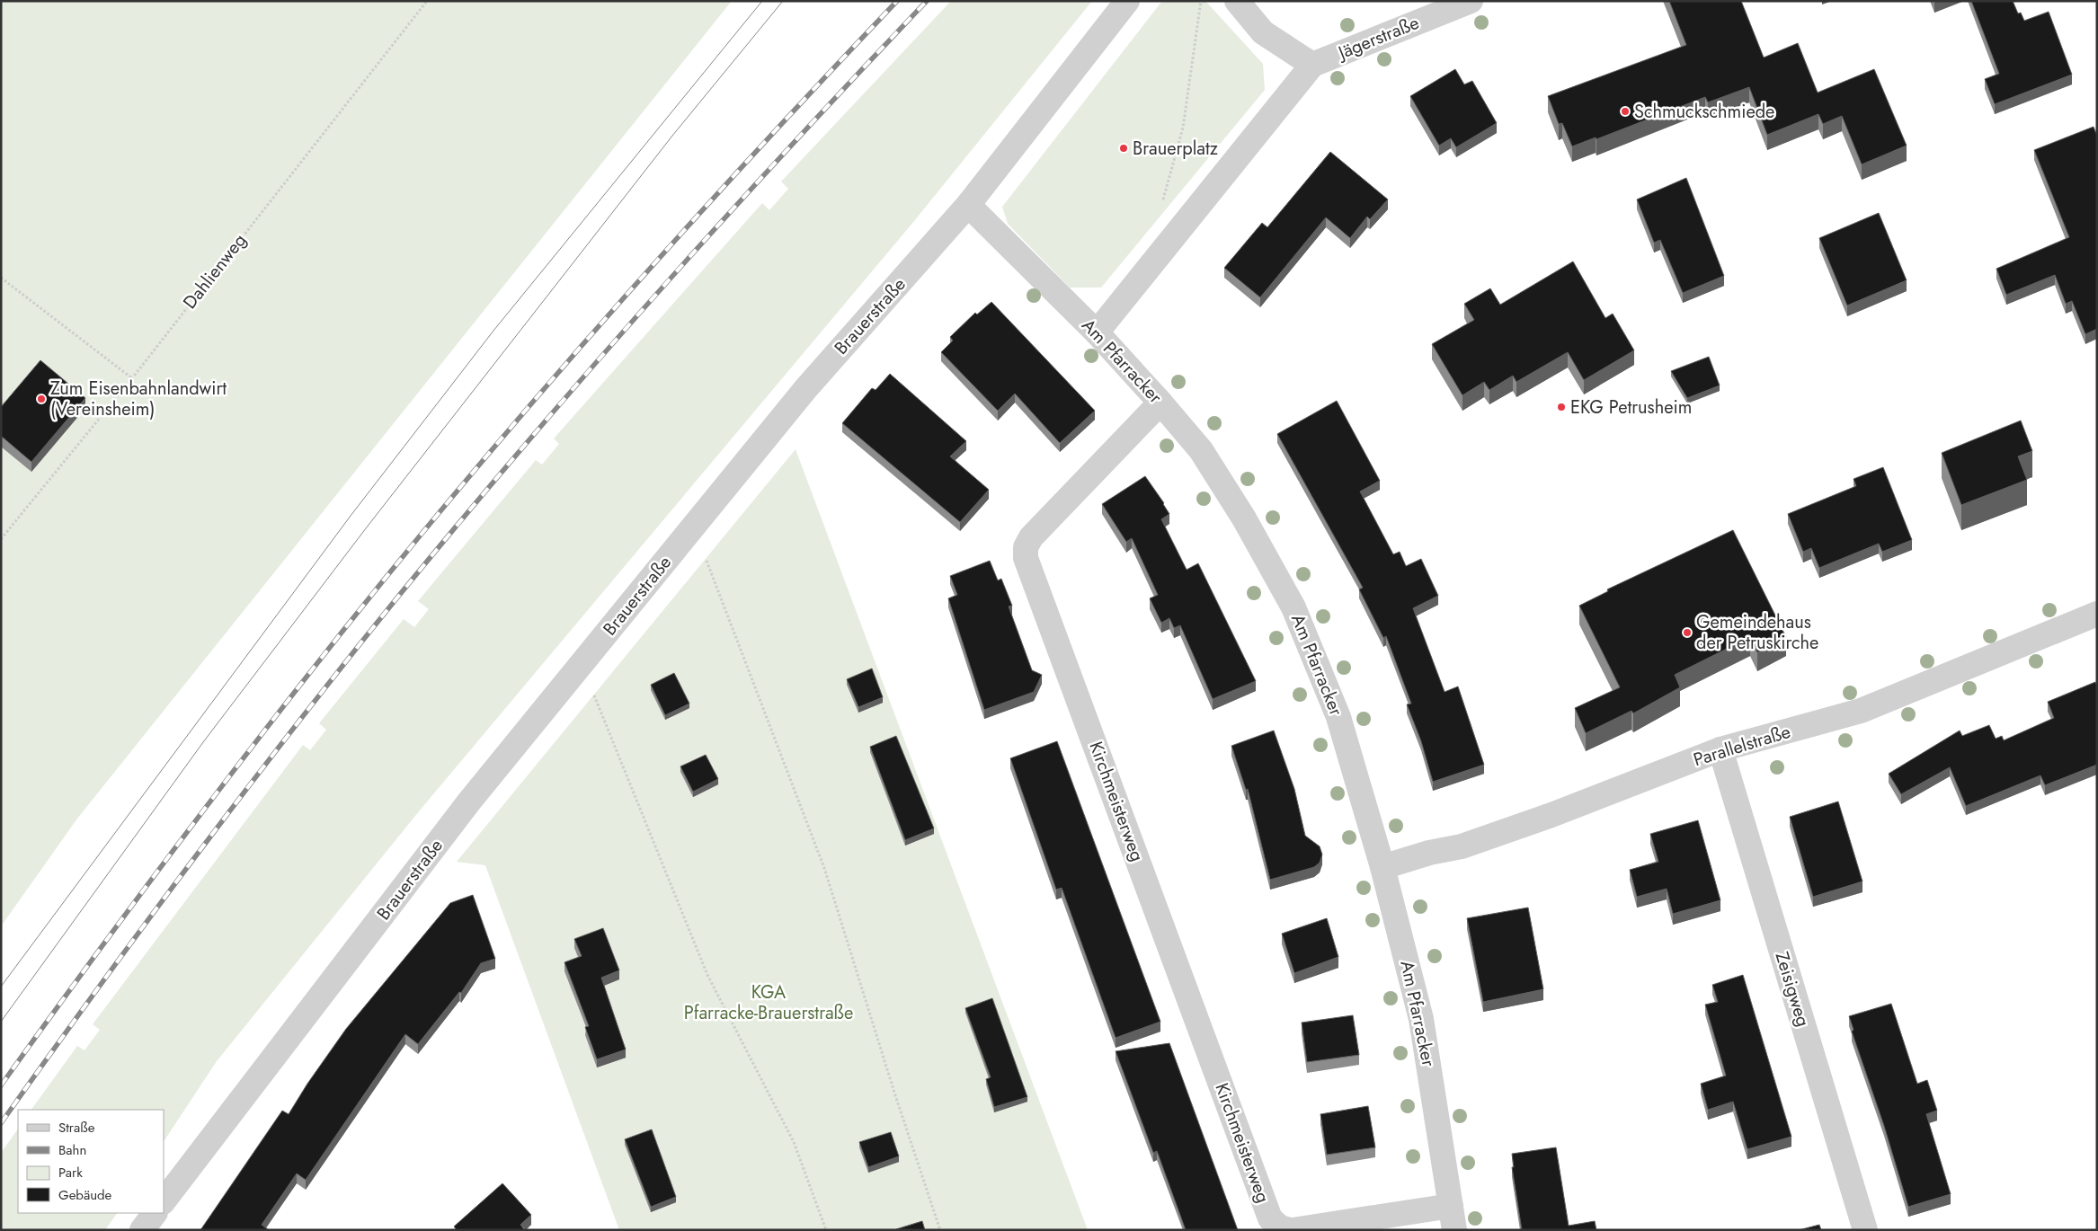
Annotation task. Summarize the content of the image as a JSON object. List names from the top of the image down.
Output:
{
  "streets": {
    "street": [
      "Jägerstraße",
      "Brauerstraße",
      "Am Pfarracker",
      "Parallelstraße",
      "Kirchmeisterweg",
      "Zeisigweg"
    ],
    "path": ["Dahlienweg"]
  },
  "crossings": [
    ["Brauerstraße", "Am Pfarracker"],
    ["Am Pfarracker", "Parallelstraße"],
    ["Am Pfarracker", "Kirchmeisterweg"],
    ["Parallelstraße", "Zeisigweg"]
  ],
  "parks": ["KGA Pfarracke-Brauerstraße"],
  "places": [
    "Schmuckschmiede",
    "Brauerplatz",
    "Zum Eisenbahnlandwirt (Vereinsheim)",
    "EKG Petrusheim",
    "Gemeindehaus der Petruskirche"
  ],
  "legend": [
    "Straße",
    "Bahn",
    "Park",
    "Gebäude"
  ]
}
